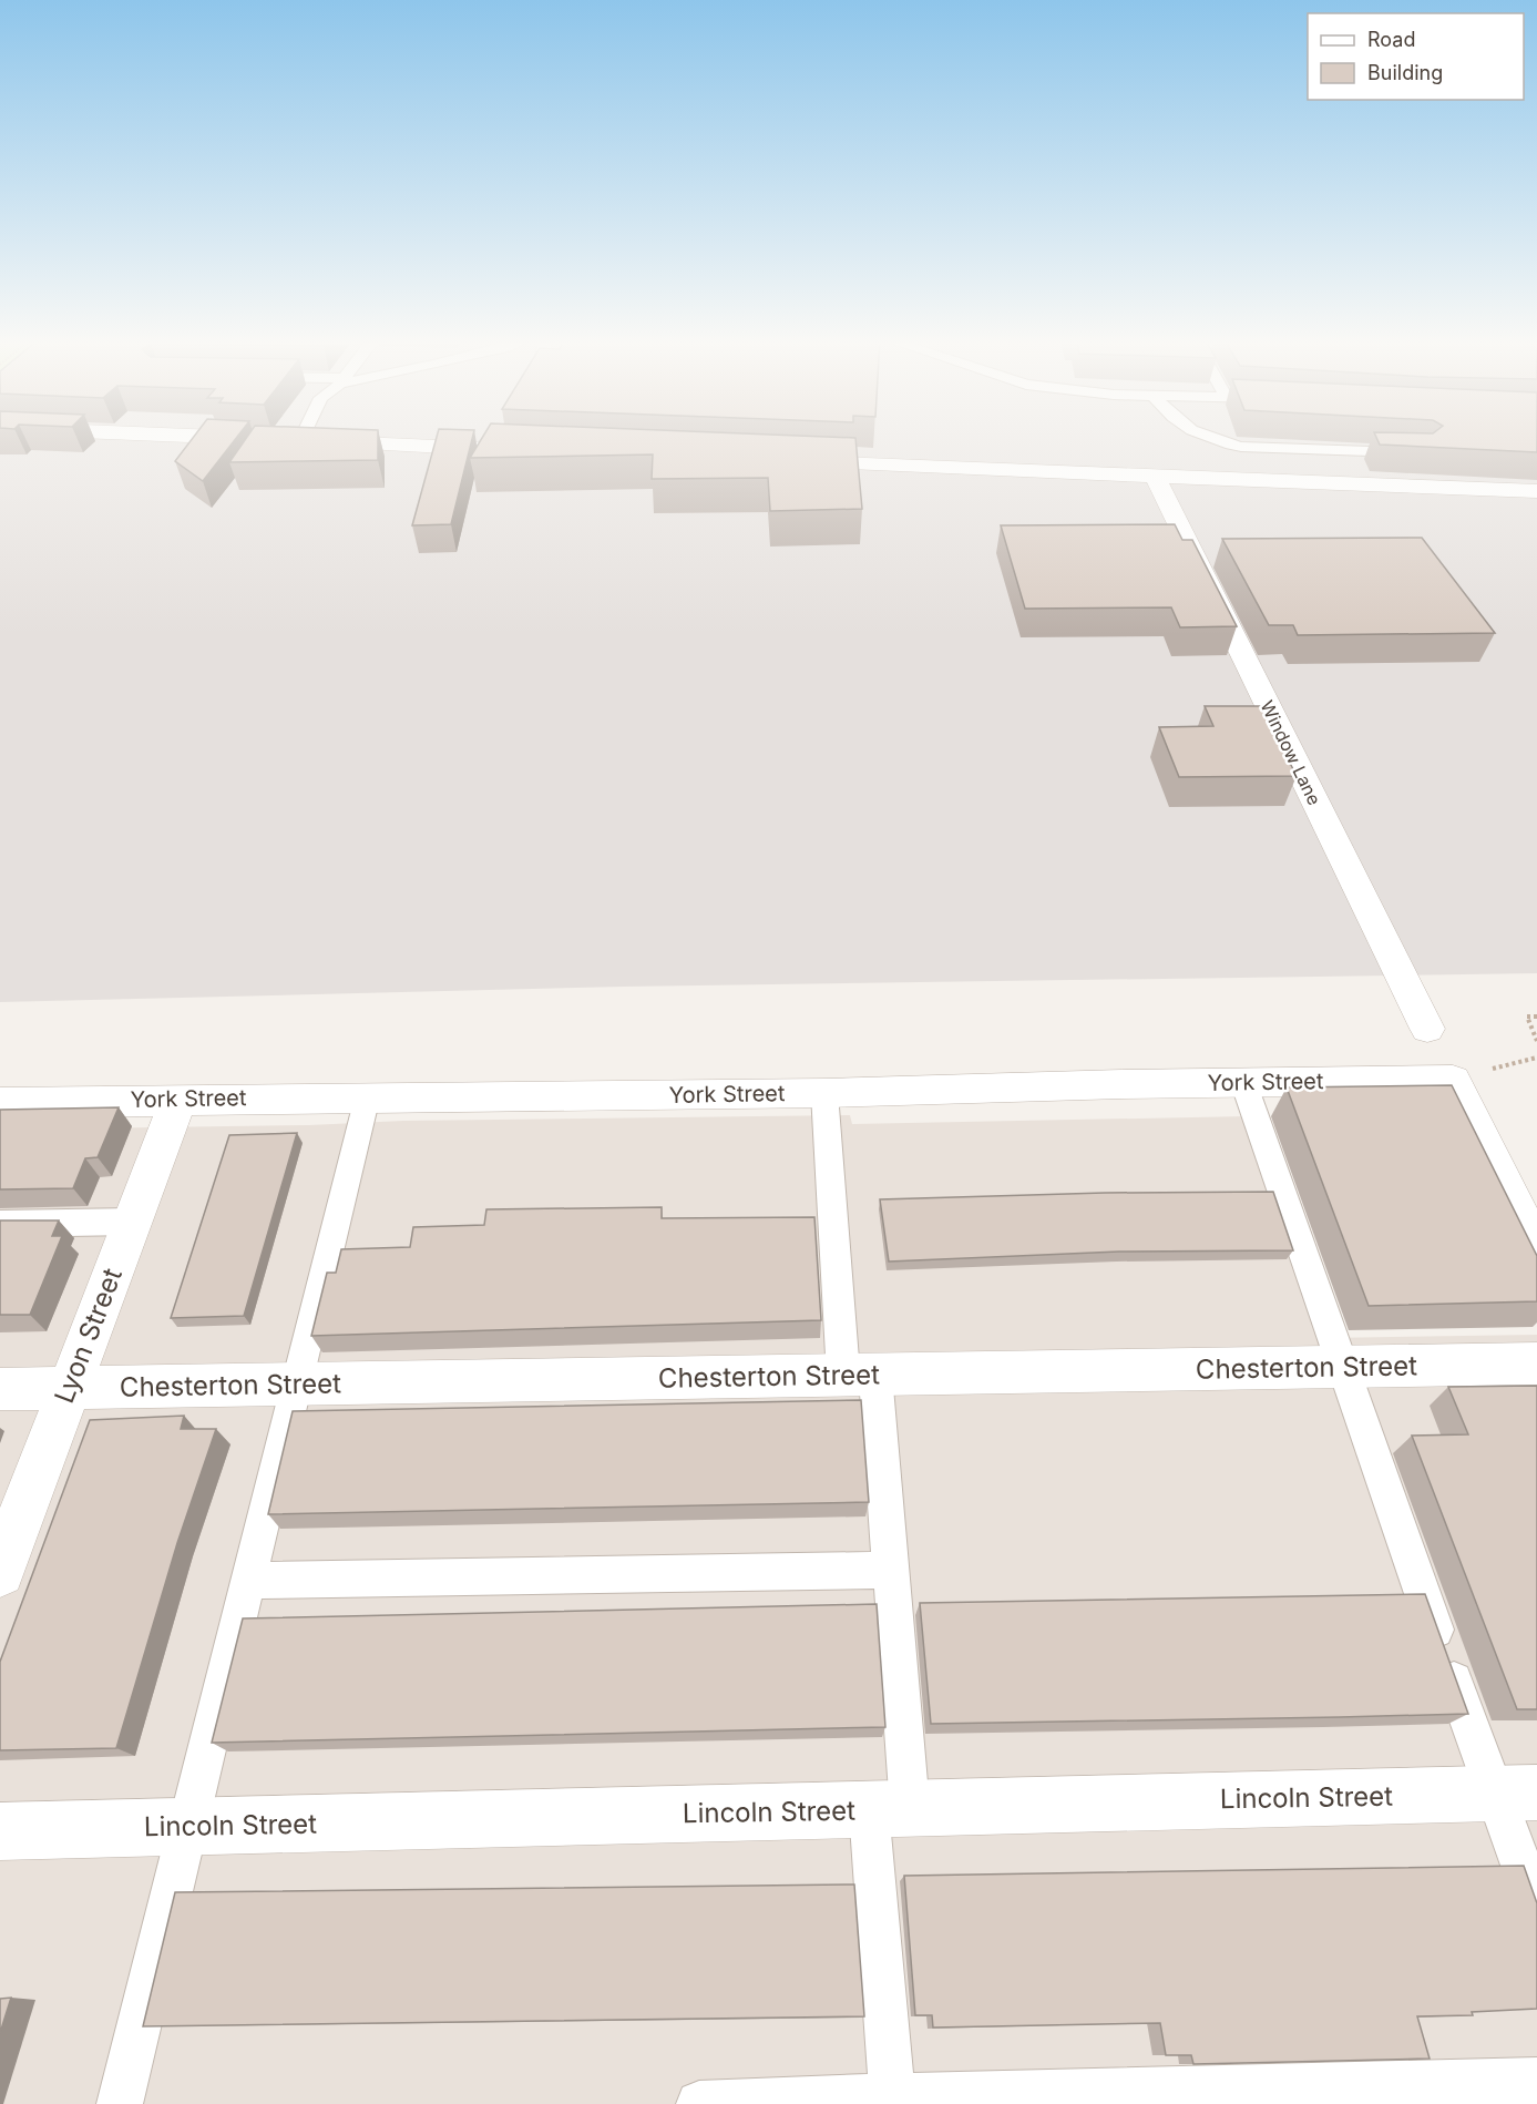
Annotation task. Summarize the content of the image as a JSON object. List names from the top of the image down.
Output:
{
  "streets": {
    "street": [
      "Window Lane",
      "York Street",
      "Lyon Street",
      "Chesterton Street",
      "Lincoln Street"
    ]
  },
  "crossings": [
    ["York Street", "Lyon Street"],
    ["Lyon Street", "Chesterton Street"]
  ],
  "legend": ["Road", "Building"]
}
